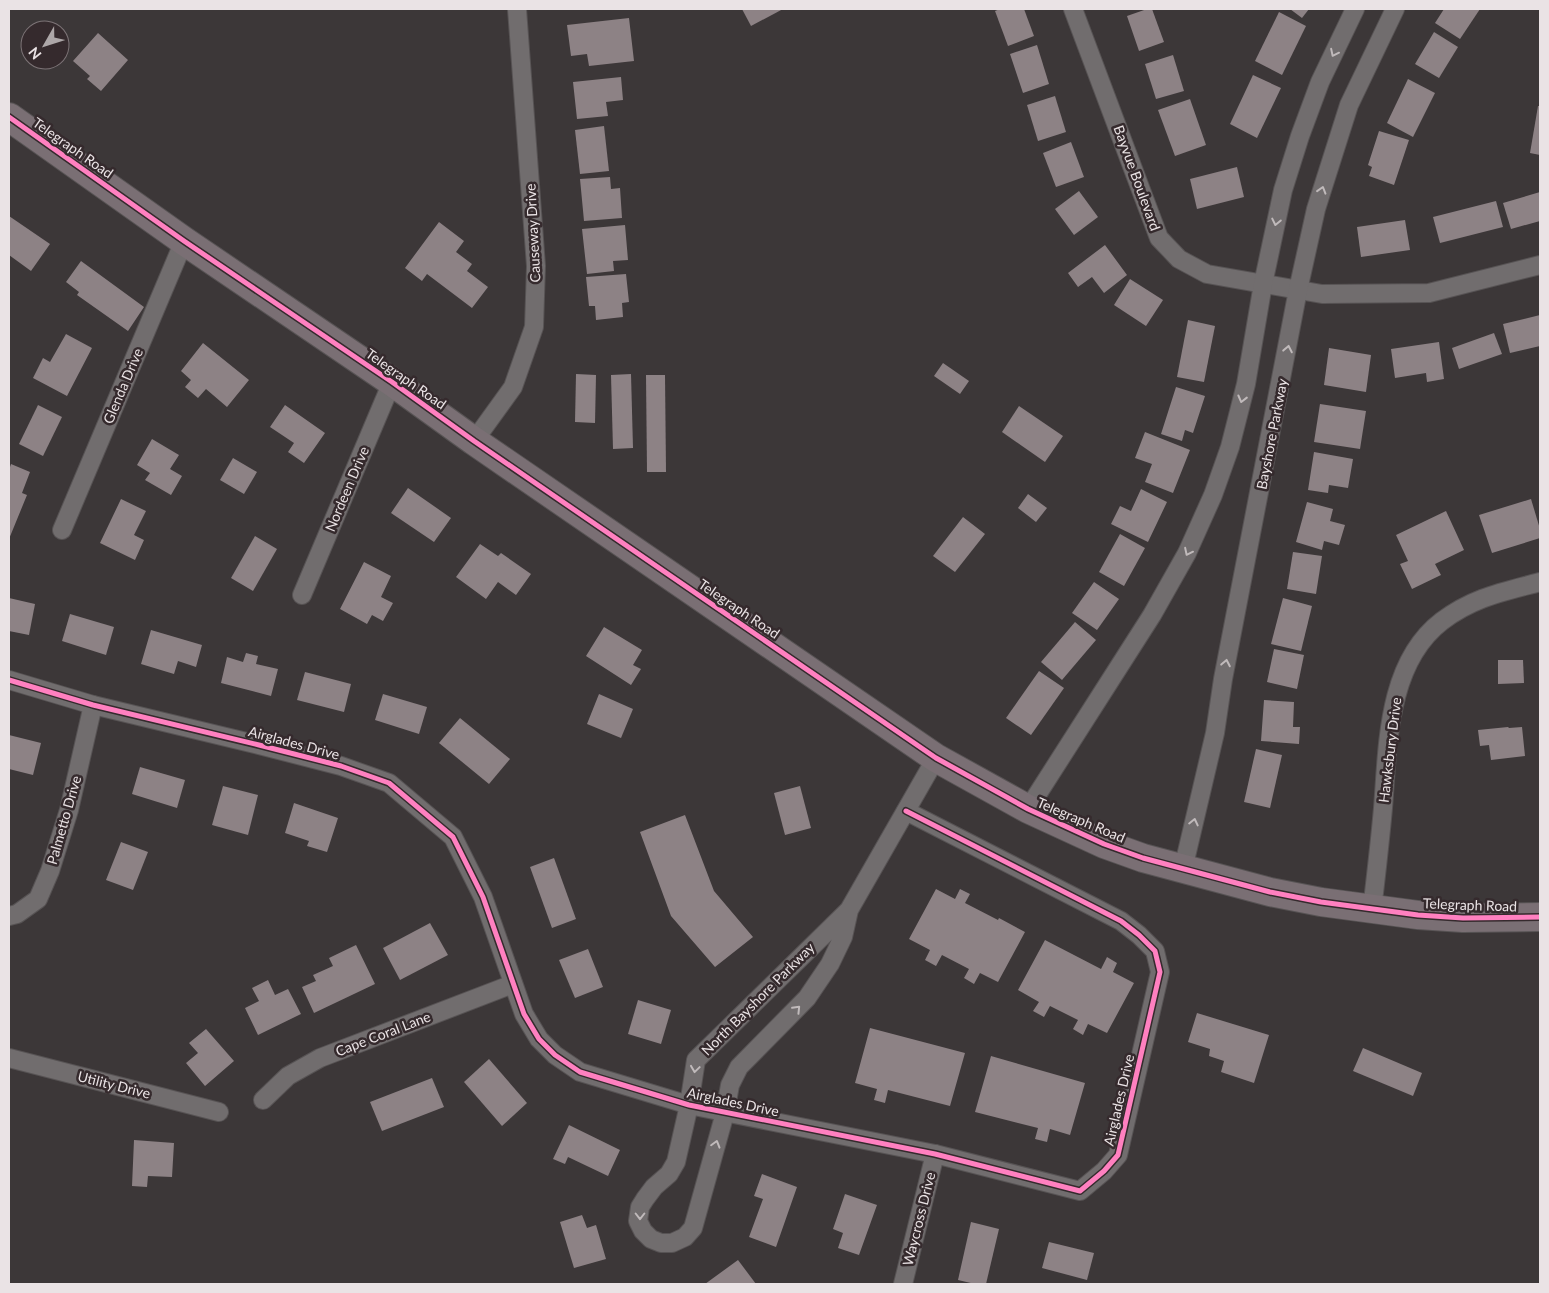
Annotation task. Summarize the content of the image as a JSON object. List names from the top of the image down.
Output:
{
  "streets": {
    "main road": ["Telegraph Road"],
    "street": [
      "Bayvue Boulevard",
      "Causeway Drive",
      "Glenda Drive",
      "Bayshore Parkway",
      "Nordeen Drive",
      "Airglades Drive",
      "Hawksbury Drive",
      "Palmetto Drive",
      "North Bayshore Parkway",
      "Cape Coral Lane",
      "Utility Drive",
      "Waycross Drive"
    ]
  },
  "crossings": [
    ["Telegraph Road", "Causeway Drive"],
    ["Telegraph Road", "Glenda Drive"],
    ["Telegraph Road", "Bayshore Parkway"],
    ["Telegraph Road", "Nordeen Drive"],
    ["Telegraph Road", "Hawksbury Drive"],
    ["Telegraph Road", "North Bayshore Parkway"],
    ["Bayvue Boulevard", "Bayshore Parkway"],
    ["Airglades Drive", "Palmetto Drive"],
    ["Airglades Drive", "North Bayshore Parkway"],
    ["Airglades Drive", "Cape Coral Lane"],
    ["Airglades Drive", "Waycross Drive"]
  ],
  "north": "bottom left"
}
